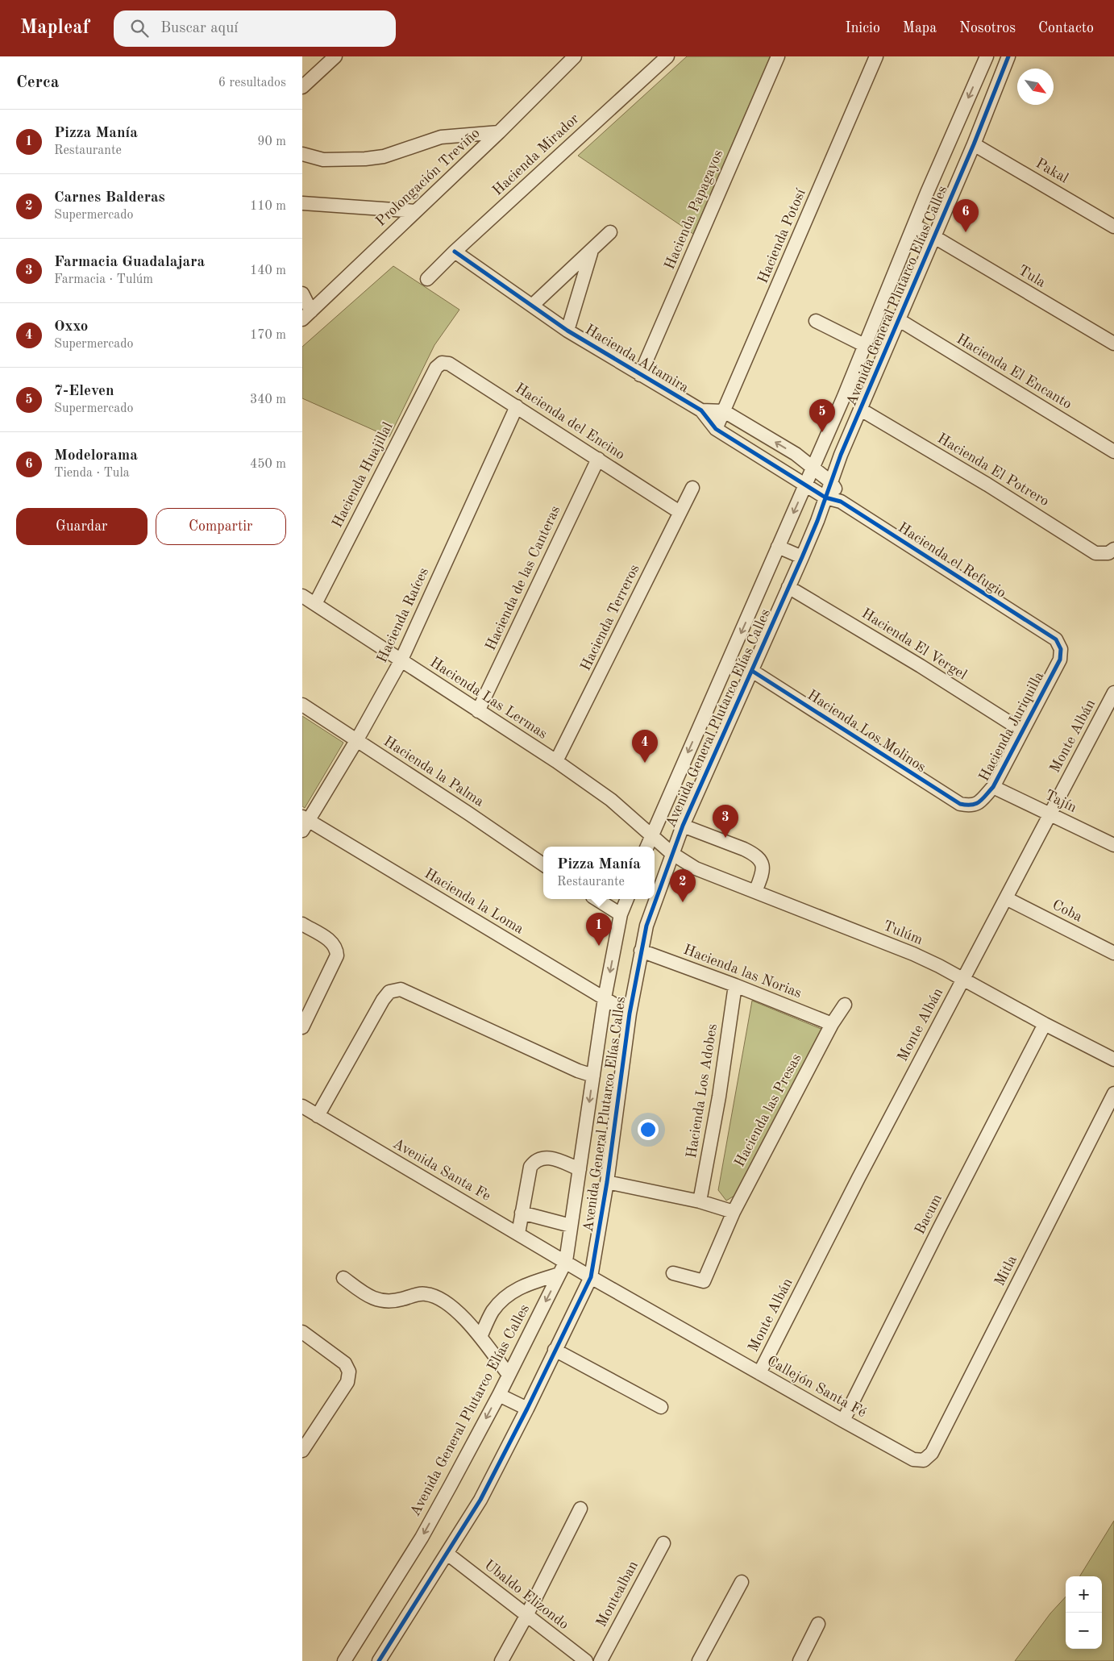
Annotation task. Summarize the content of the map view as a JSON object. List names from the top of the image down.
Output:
{
  "streets": {
    "street": [
      "Hacienda Mirador",
      "Pakal",
      "Prolongación Treviño",
      "Hacienda Papagayos",
      "Hacienda Potosí",
      "Tula",
      "Avenida General Plutarco Elías Calles",
      "Hacienda Altamira",
      "Hacienda El Encanto",
      "Hacienda del Encino",
      "Hacienda El Potrero",
      "Hacienda Huajillal",
      "Hacienda el Refugio",
      "Hacienda de las Canteras",
      "Hacienda Raíces",
      "Hacienda Terreros",
      "Hacienda El Vergel",
      "Hacienda Las Lermas",
      "Hacienda Juriquilla",
      "Hacienda Los Molinos",
      "Monte Albán",
      "Hacienda la Palma",
      "Tajín",
      "Hacienda la Loma",
      "Coba",
      "Tulúm",
      "Hacienda las Norias",
      "Hacienda Los Adobes",
      "Hacienda las Presas",
      "Avenida Santa Fe",
      "Bacum",
      "Mitla",
      "Callejón Santa Fé",
      "Montealban",
      "Ubaldo Elizondo"
    ]
  },
  "crossings": [
    ["Hacienda Mirador", "Hacienda Altamira"],
    ["Pakal", "Avenida General Plutarco Elías Calles"],
    ["Hacienda Papagayos", "Hacienda Altamira"],
    ["Hacienda Potosí", "Hacienda Altamira"],
    ["Tula", "Avenida General Plutarco Elías Calles"],
    ["Avenida General Plutarco Elías Calles", "Hacienda Altamira"],
    ["Avenida General Plutarco Elías Calles", "Hacienda El Encanto"],
    ["Avenida General Plutarco Elías Calles", "Hacienda El Potrero"],
    ["Avenida General Plutarco Elías Calles", "Hacienda el Refugio"],
    ["Avenida General Plutarco Elías Calles", "Hacienda El Vergel"],
    ["Avenida General Plutarco Elías Calles", "Hacienda Las Lermas"],
    ["Avenida General Plutarco Elías Calles", "Hacienda Los Molinos"],
    ["Avenida General Plutarco Elías Calles", "Hacienda la Loma"],
    ["Avenida General Plutarco Elías Calles", "Tulúm"],
    ["Avenida General Plutarco Elías Calles", "Hacienda las Norias"],
    ["Avenida General Plutarco Elías Calles", "Avenida Santa Fe"],
    ["Avenida General Plutarco Elías Calles", "Callejón Santa Fé"],
    ["Avenida General Plutarco Elías Calles", "Ubaldo Elizondo"],
    ["Hacienda Altamira", "Hacienda el Refugio"],
    ["Hacienda del Encino", "Hacienda Huajillal"],
    ["Hacienda del Encino", "Hacienda de las Canteras"],
    ["Hacienda del Encino", "Hacienda Raíces"],
    ["Hacienda del Encino", "Hacienda Terreros"],
    ["Hacienda Huajillal", "Hacienda Las Lermas"],
    ["Hacienda el Refugio", "Hacienda Juriquilla"],
    ["Hacienda de las Canteras", "Hacienda Las Lermas"],
    ["Hacienda Raíces", "Hacienda Las Lermas"],
    ["Hacienda Raíces", "Hacienda la Palma"],
    ["Hacienda Raíces", "Hacienda la Loma"],
    ["Hacienda Terreros", "Hacienda Las Lermas"],
    ["Hacienda El Vergel", "Hacienda Juriquilla"],
    ["Hacienda Las Lermas", "Tulúm"],
    ["Hacienda Juriquilla", "Hacienda Los Molinos"],
    ["Hacienda Juriquilla", "Tajín"],
    ["Monte Albán", "Tajín"],
    ["Monte Albán", "Coba"],
    ["Monte Albán", "Tulúm"],
    ["Monte Albán", "Callejón Santa Fé"],
    ["Tulúm", "Bacum"],
    ["Hacienda las Norias", "Hacienda Los Adobes"],
    ["Hacienda las Norias", "Hacienda las Presas"],
    ["Avenida Santa Fe", "Callejón Santa Fé"],
    ["Bacum", "Callejón Santa Fé"],
    ["Mitla", "Callejón Santa Fé"]
  ],
  "north": "bottom right",
  "page": {
    "header": "Mapleaf",
    "search": "Buscar aquí",
    "nav": [
      "Inicio",
      "Mapa",
      "Nosotros",
      "Contacto"
    ],
    "heading": ["Cerca", "6 resultados"],
    "list": [
      {
        "mark": "1",
        "name": "Pizza Manía",
        "note": "Restaurante",
        "value": "90 m"
      },
      {
        "mark": "2",
        "name": "Carnes Balderas",
        "note": "Supermercado",
        "value": "110 m"
      },
      {
        "mark": "3",
        "name": "Farmacia Guadalajara",
        "note": "Farmacia · Tulúm",
        "value": "140 m"
      },
      {
        "mark": "4",
        "name": "Oxxo",
        "note": "Supermercado",
        "value": "170 m"
      },
      {
        "mark": "5",
        "name": "7-Eleven",
        "note": "Supermercado",
        "value": "340 m"
      },
      {
        "mark": "6",
        "name": "Modelorama",
        "note": "Tienda · Tula",
        "value": "450 m"
      }
    ],
    "pins": [
      "6",
      "5",
      "4",
      "3",
      "2",
      "1"
    ],
    "buttons": ["Guardar", "Compartir"],
    "popup": ["Pizza Manía", "Restaurante"],
    "map_buttons": ["+", "−"]
  }
}
